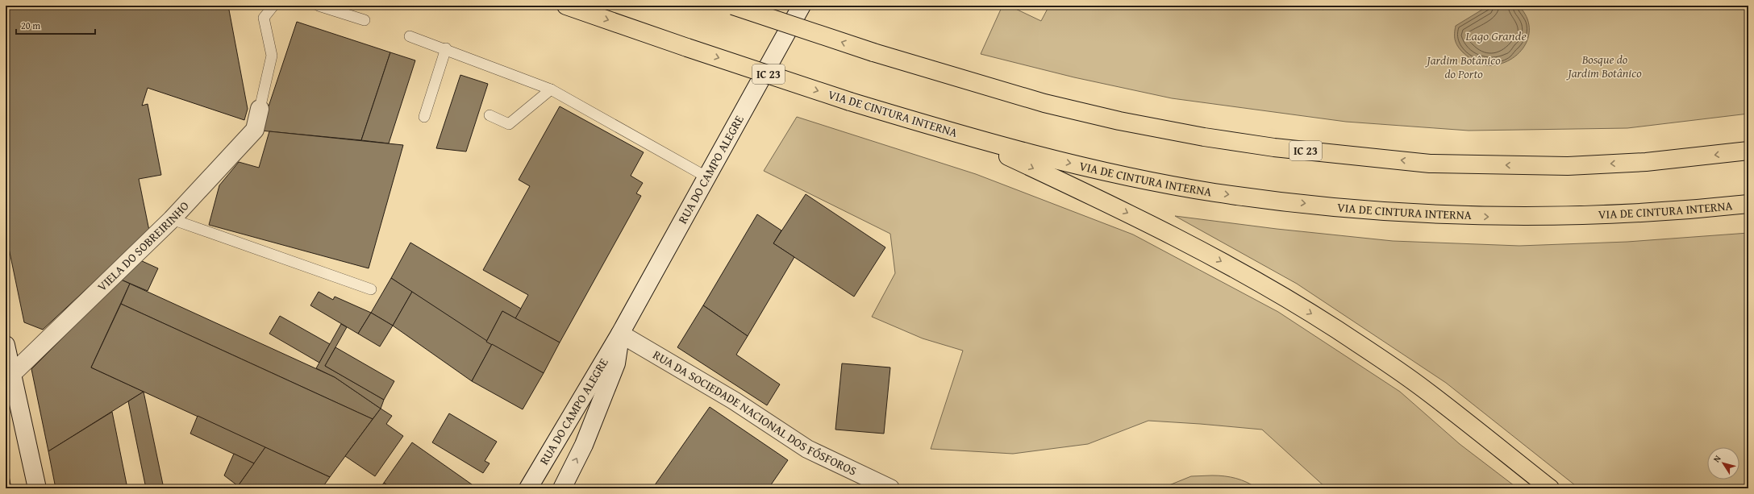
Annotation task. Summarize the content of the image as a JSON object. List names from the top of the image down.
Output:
{
  "streets": {
    "highway": ["IC 23", "VIA DE CINTURA INTERNA"],
    "main road": ["RUA DO CAMPO ALEGRE", "VIELA DO SOBREIRINHO", "RUA DA SOCIEDADE NACIONAL DOS FÓSFOROS"]
  },
  "crossings": [
    ["RUA DO CAMPO ALEGRE", "RUA DA SOCIEDADE NACIONAL DOS FÓSFOROS"]
  ],
  "water": ["Lago Grande"],
  "parks": ["Bosque do Jardim Botânico", "Jardim Botânico do Porto"],
  "scale_bar": "20 m",
  "north": "top left"
}
